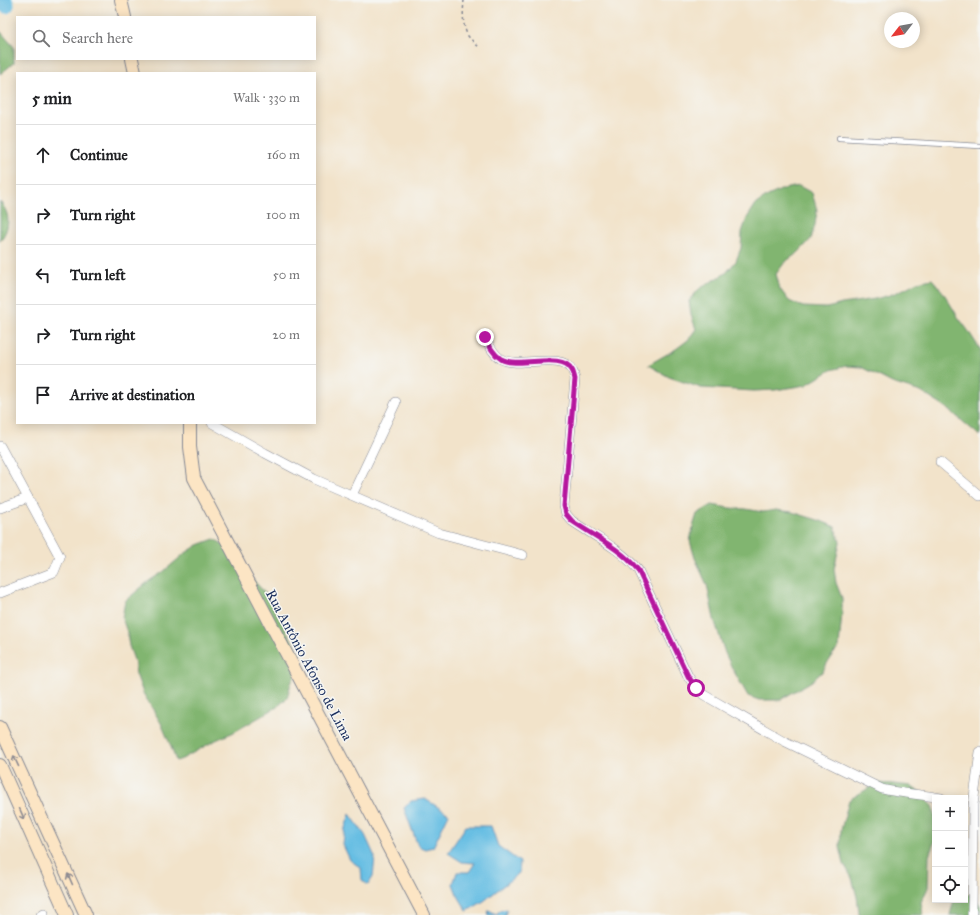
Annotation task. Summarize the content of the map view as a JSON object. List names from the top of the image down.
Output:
{
  "streets": {
    "main road": ["Rua Antônio Afonso de Lima"]
  },
  "north": "bottom left",
  "page": {
    "search": "Search here",
    "heading": ["5 min", "Walk · 330 m"],
    "list": [
      ["Continue", "160 m"],
      ["Turn right", "100 m"],
      ["Turn left", "50 m"],
      ["Turn right", "20 m"],
      "Arrive at destination"
    ],
    "map_buttons": ["+", "−"]
  }
}
